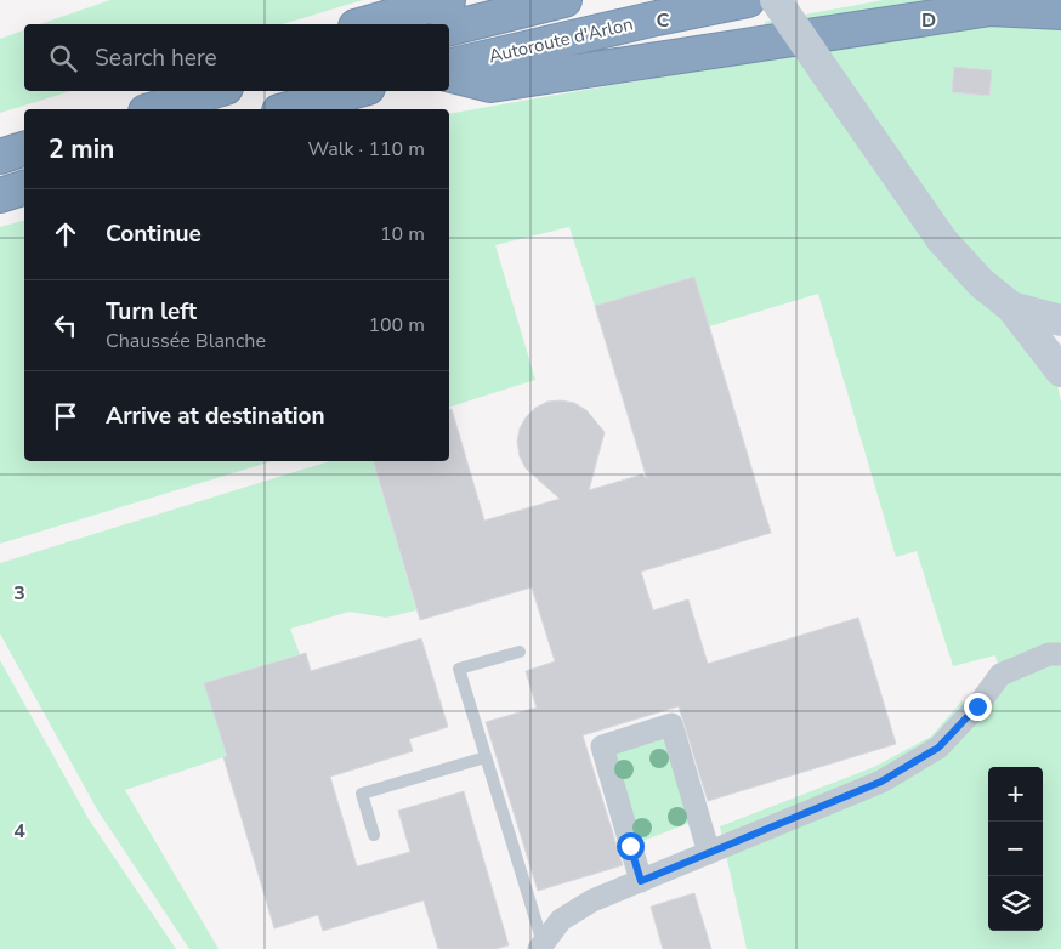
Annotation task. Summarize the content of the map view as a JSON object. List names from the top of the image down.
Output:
{
  "streets": {
    "highway": ["Autoroute d'Arlon"]
  },
  "page": {
    "search": "Search here",
    "heading": ["2 min", "Walk · 110 m"],
    "list": [
      ["Continue", "10 m"],
      ["Turn left", "Chaussée Blanche", "100 m"],
      "Arrive at destination"
    ],
    "map_buttons": ["+", "−"]
  },
  "grid": {
    "columns": ["C", "D"],
    "rows": ["3", "4"]
  }
}
